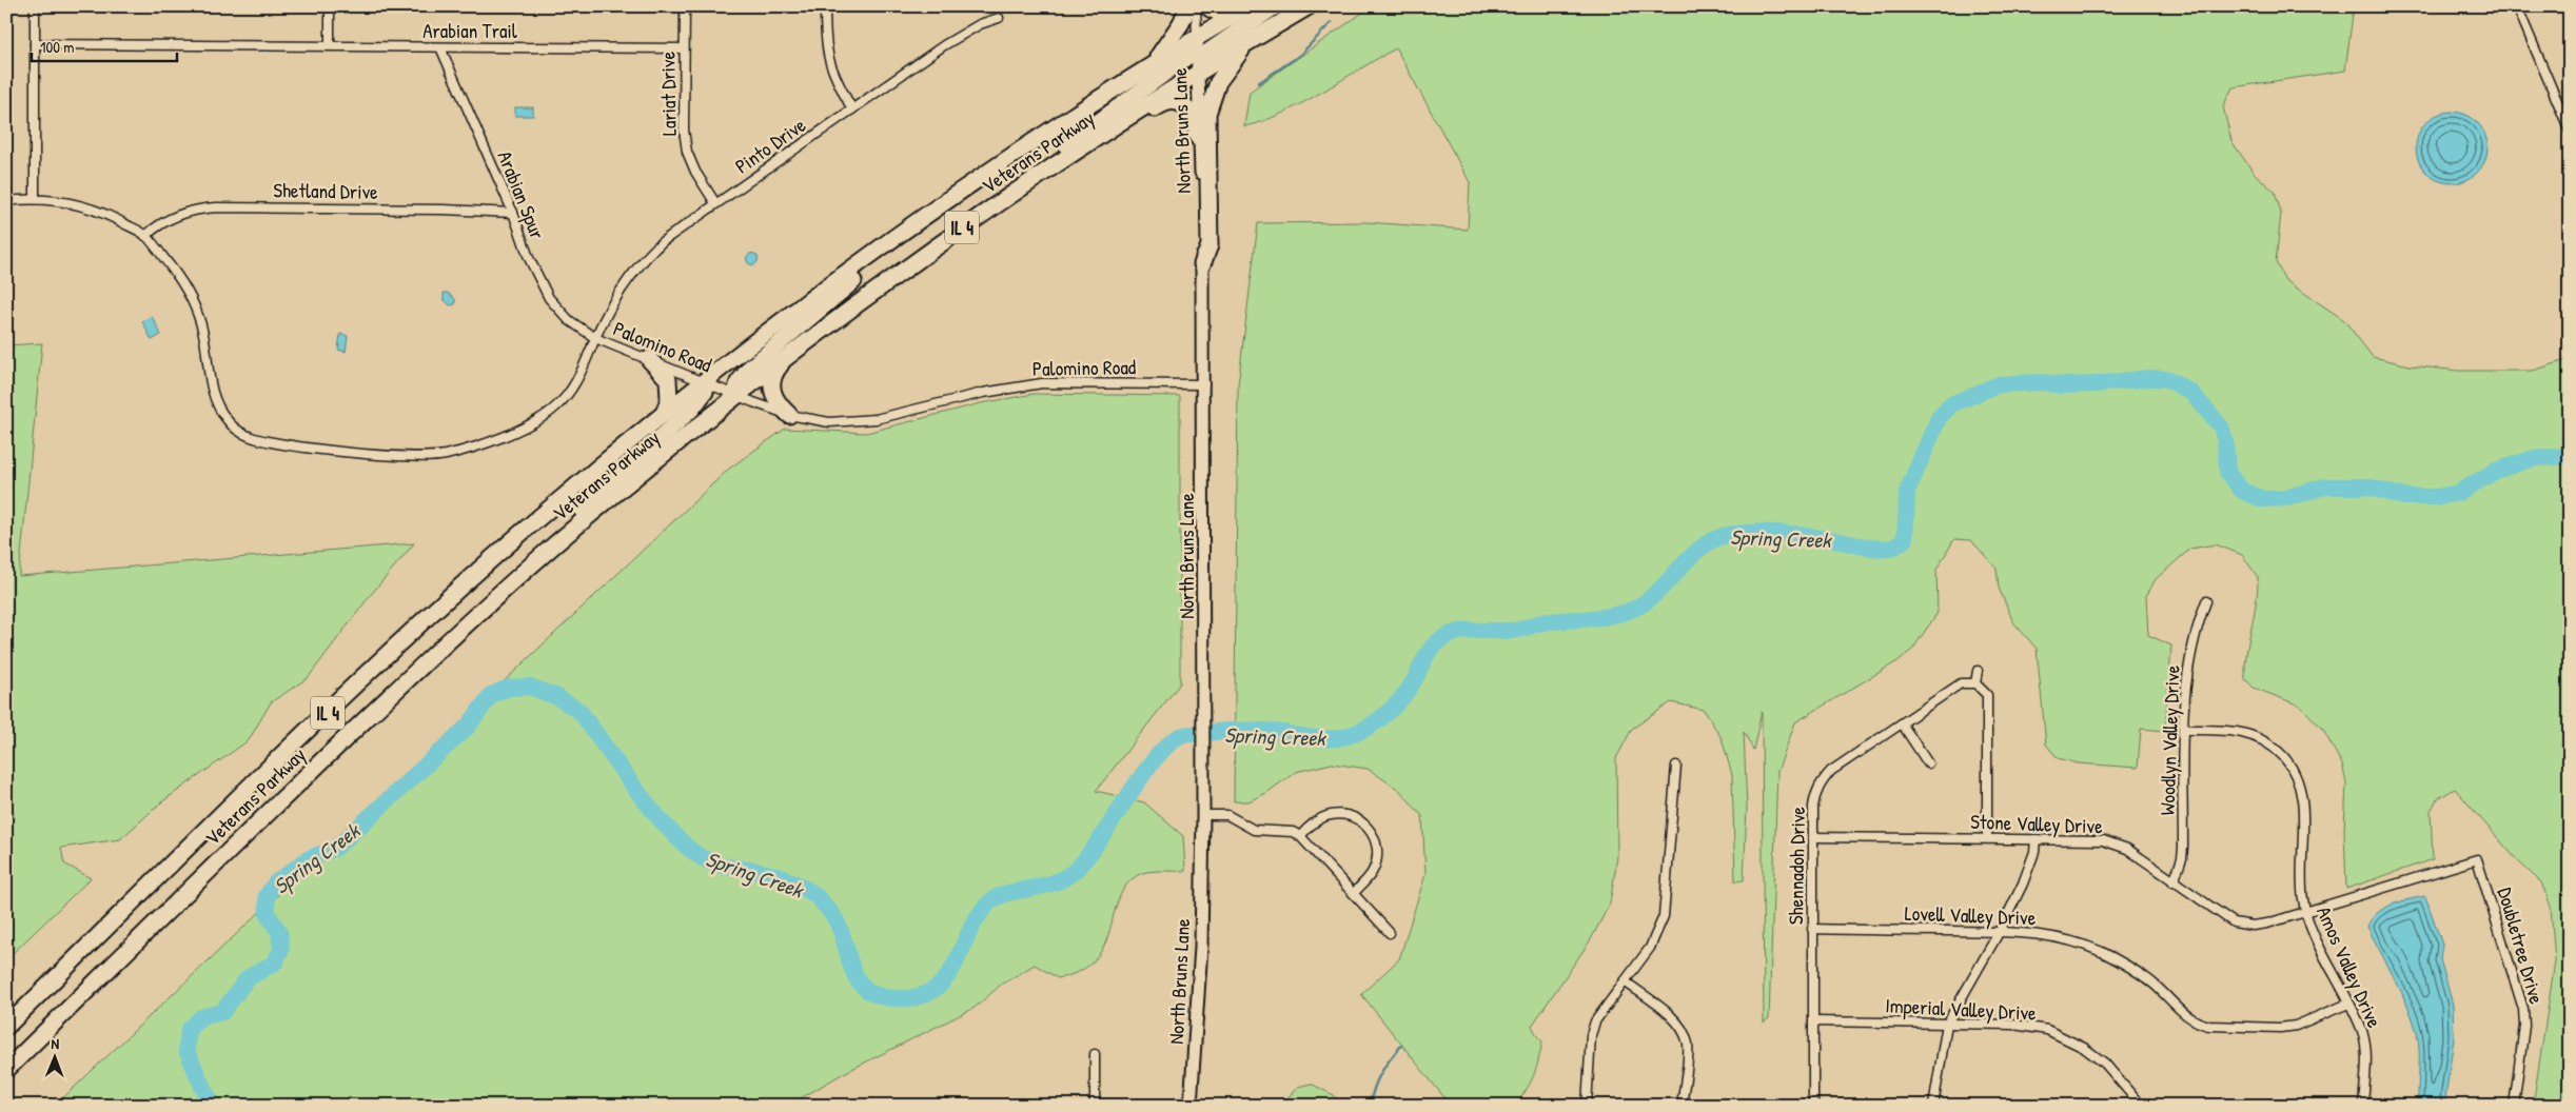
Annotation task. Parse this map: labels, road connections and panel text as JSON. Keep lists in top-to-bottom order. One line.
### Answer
{"streets":{"highway":["Veterans Parkway","IL 4"],"main road":["North Bruns Lane"],"street":["Arabian Trail","Lariat Drive","Pinto Drive","Shetland Drive","Arabian Spur","Palomino Road","Woodlyn Valley Drive","Stone Valley Drive","Shennadoh Drive","Lovell Valley Drive","Doubletree Drive","Amos Valley Drive","Imperial Valley Drive"]},"crossings":[["Arabian Trail","Lariat Drive"],["Arabian Trail","Arabian Spur"],["Lariat Drive","Pinto Drive"],["North Bruns Lane","Veterans Parkway"],["North Bruns Lane","Palomino Road"],["Pinto Drive","Arabian Spur"],["Pinto Drive","Palomino Road"],["Veterans Parkway","Palomino Road"],["Shetland Drive","Arabian Spur"],["Shetland Drive","Palomino Road"],["Arabian Spur","Palomino Road"],["Woodlyn Valley Drive","Stone Valley Drive"],["Woodlyn Valley Drive","Amos Valley Drive"],["Stone Valley Drive","Shennadoh Drive"],["Stone Valley Drive","Doubletree Drive"],["Stone Valley Drive","Amos Valley Drive"],["Shennadoh Drive","Lovell Valley Drive"],["Shennadoh Drive","Imperial Valley Drive"],["Lovell Valley Drive","Amos Valley Drive"]],"water":["Spring Creek"],"scale_bar":"100 m","north":"top"}
